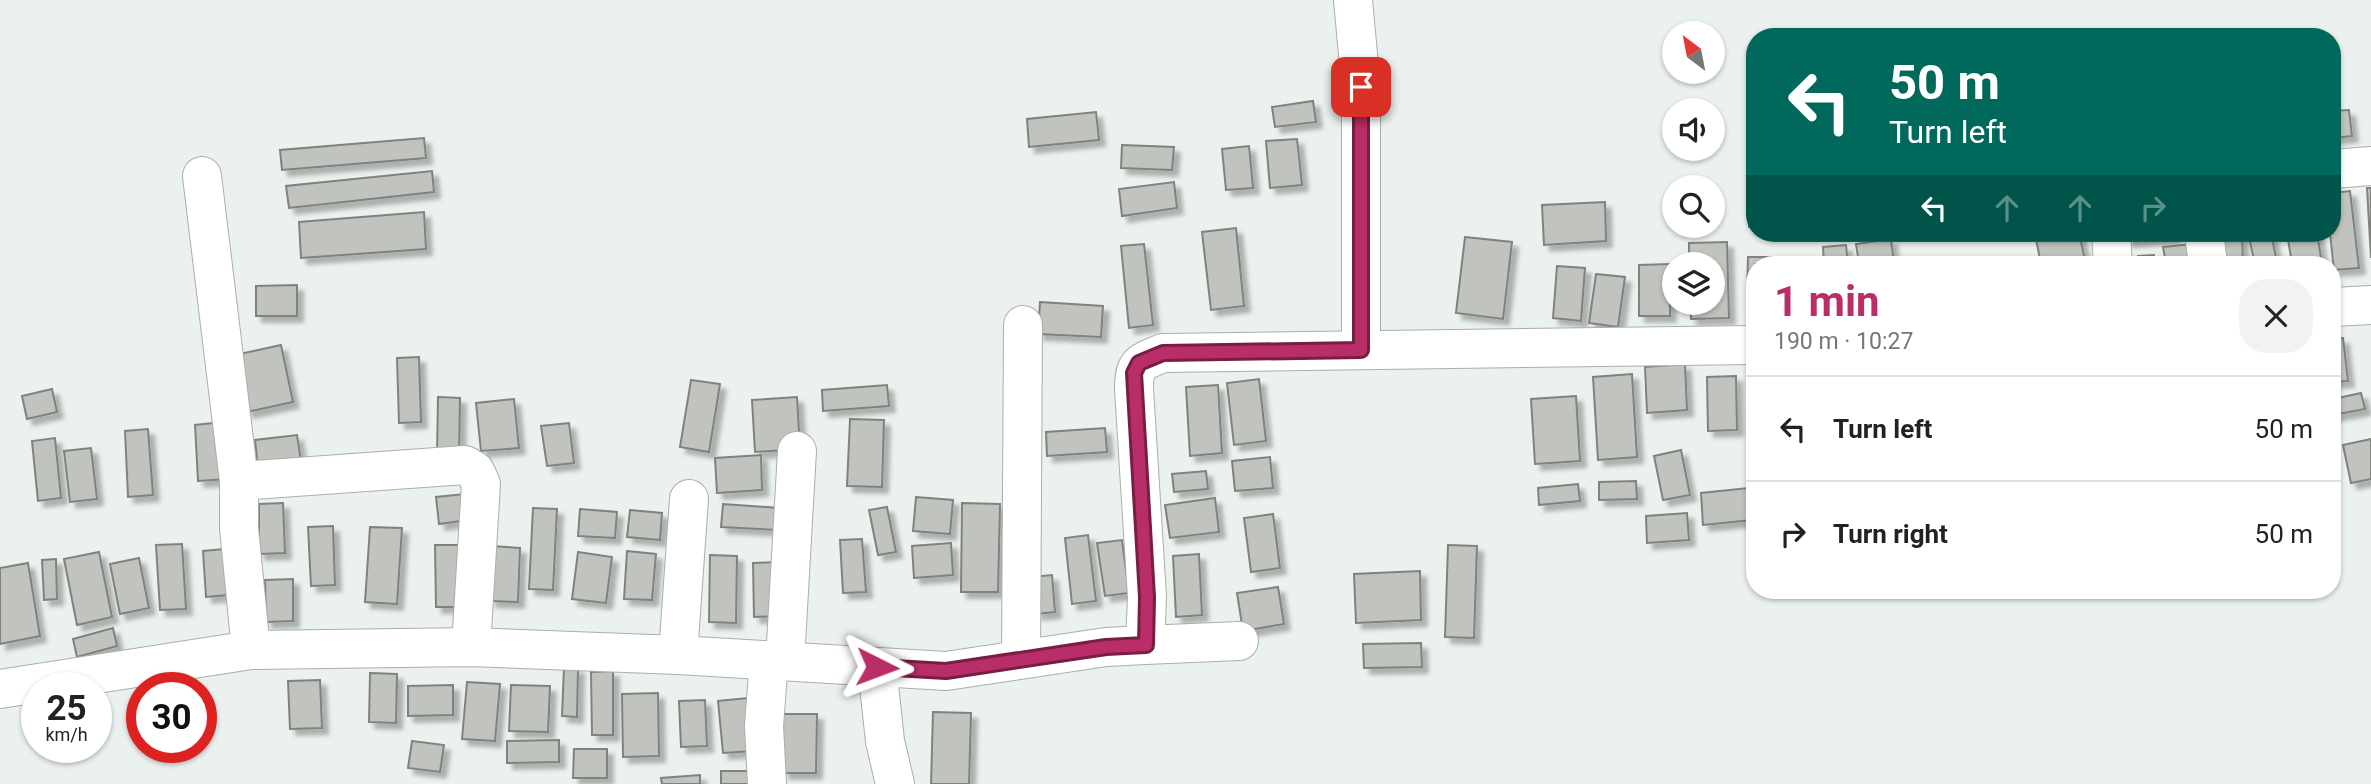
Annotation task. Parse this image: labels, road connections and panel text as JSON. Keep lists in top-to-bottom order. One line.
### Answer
{"north":"top left","page":{"turn":["50 m","Turn left"],"heading":["1 min","190 m · 10:27"],"list":[{"name":"Turn left","value":"50 m"},{"name":"Turn right","value":"50 m"}],"speed":"25 km/h","limit":"30"}}
